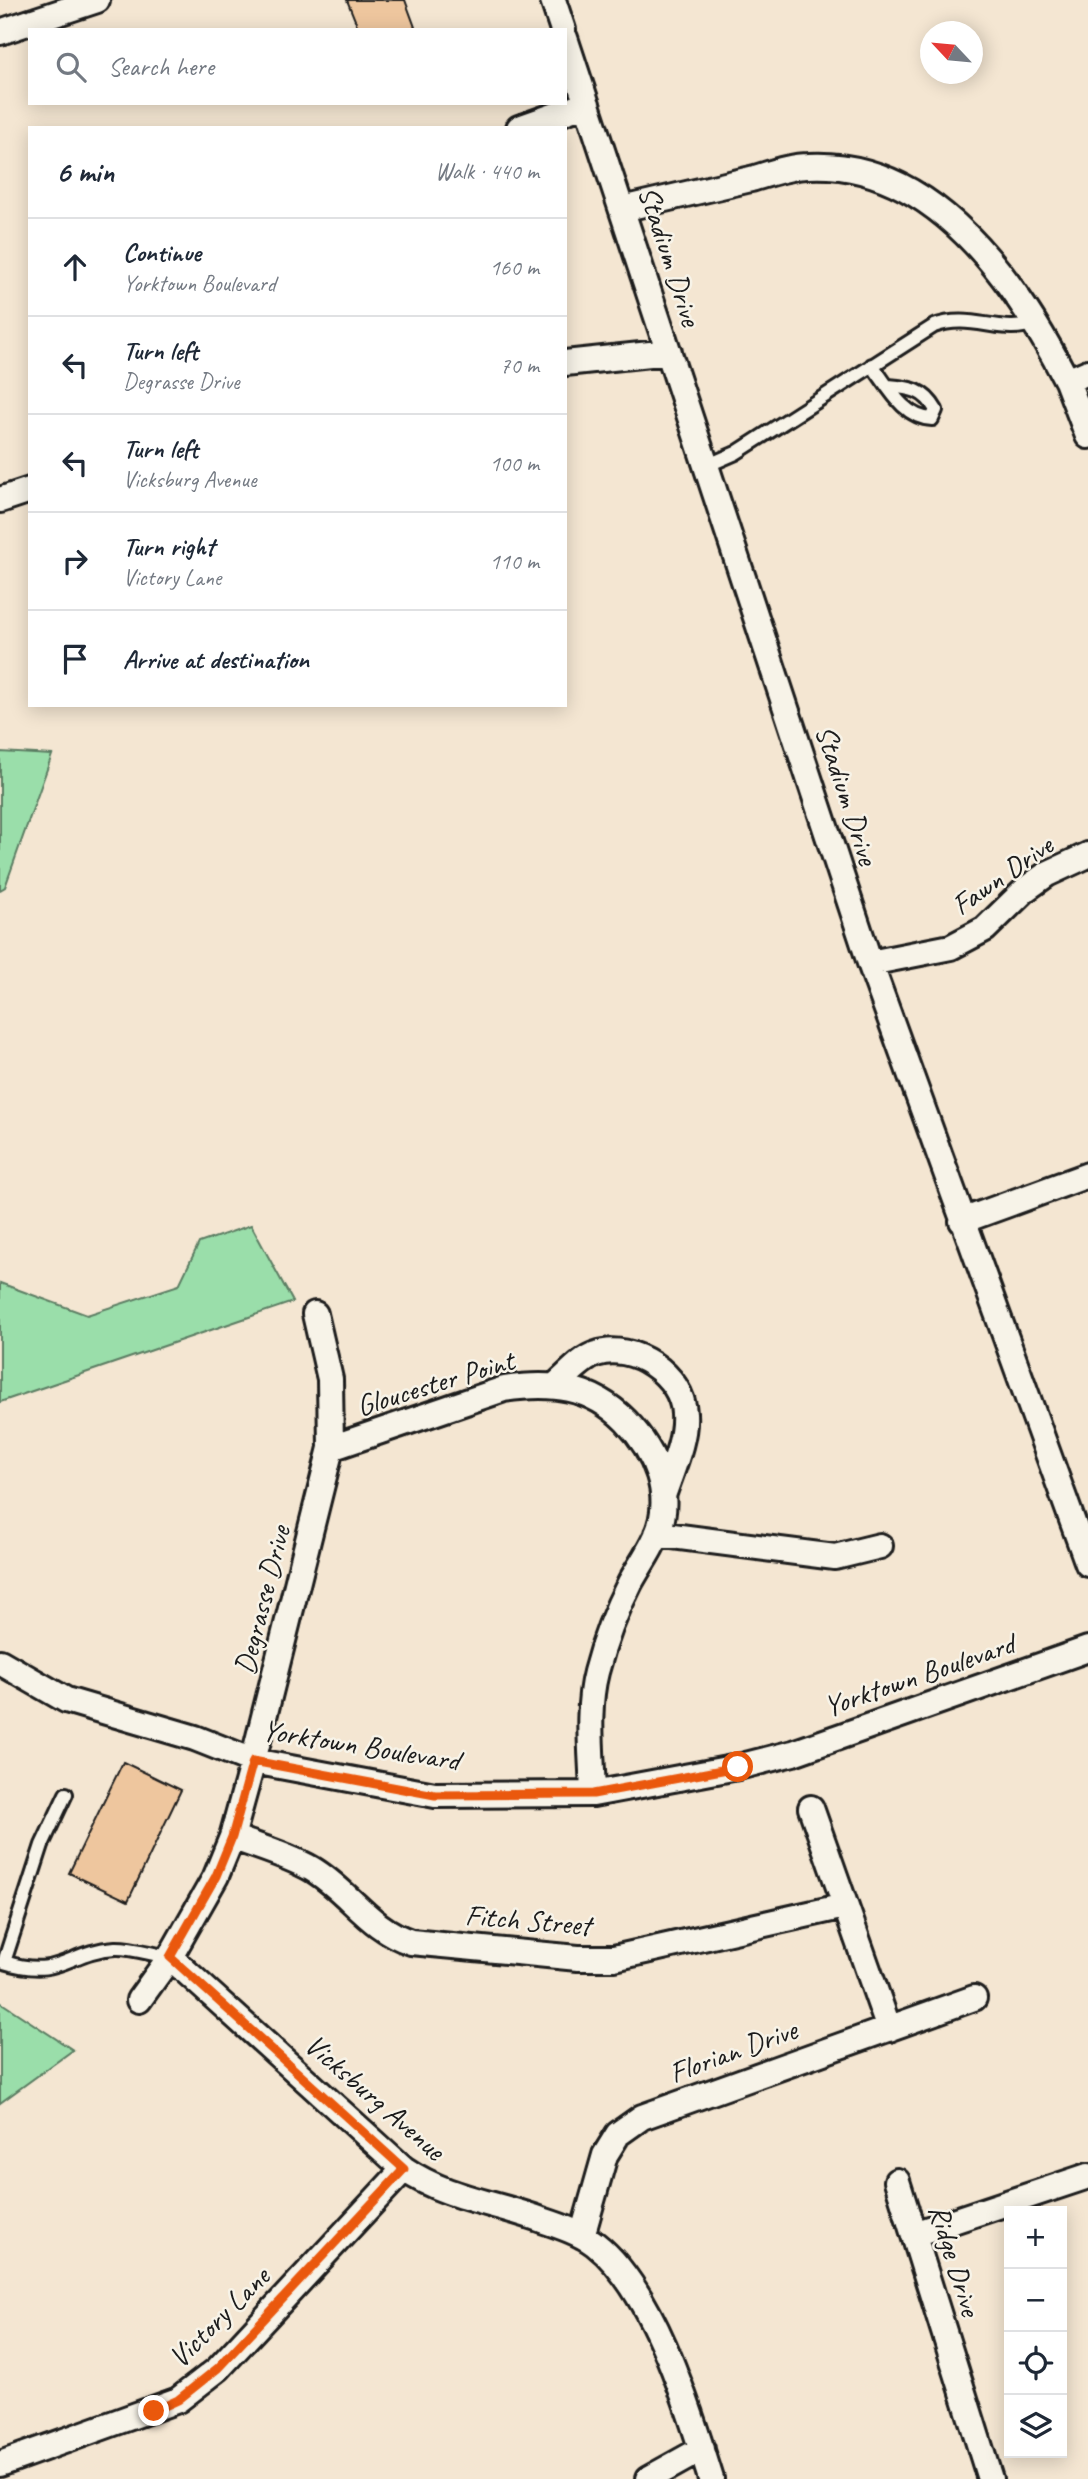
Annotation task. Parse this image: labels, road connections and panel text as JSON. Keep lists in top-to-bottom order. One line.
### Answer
{"streets":{"street":["Stadium Drive","Fawn Drive","Gloucester Point","Degrasse Drive","Yorktown Boulevard","Fitch Street","Florian Drive","Vicksburg Avenue","Ridge Drive","Victory Lane"]},"crossings":[["Stadium Drive","Fawn Drive"],["Gloucester Point","Degrasse Drive"],["Gloucester Point","Yorktown Boulevard"],["Degrasse Drive","Yorktown Boulevard"],["Degrasse Drive","Fitch Street"],["Degrasse Drive","Vicksburg Avenue"],["Florian Drive","Vicksburg Avenue"],["Vicksburg Avenue","Victory Lane"]],"north":"top left","page":{"search":"Search here","heading":["6 min","Walk · 440 m"],"list":[["Continue","Yorktown Boulevard","160 m"],["Turn left","Degrasse Drive","70 m"],["Turn left","Vicksburg Avenue","100 m"],["Turn right","Victory Lane","110 m"],"Arrive at destination"],"map_buttons":["+","−"]}}
